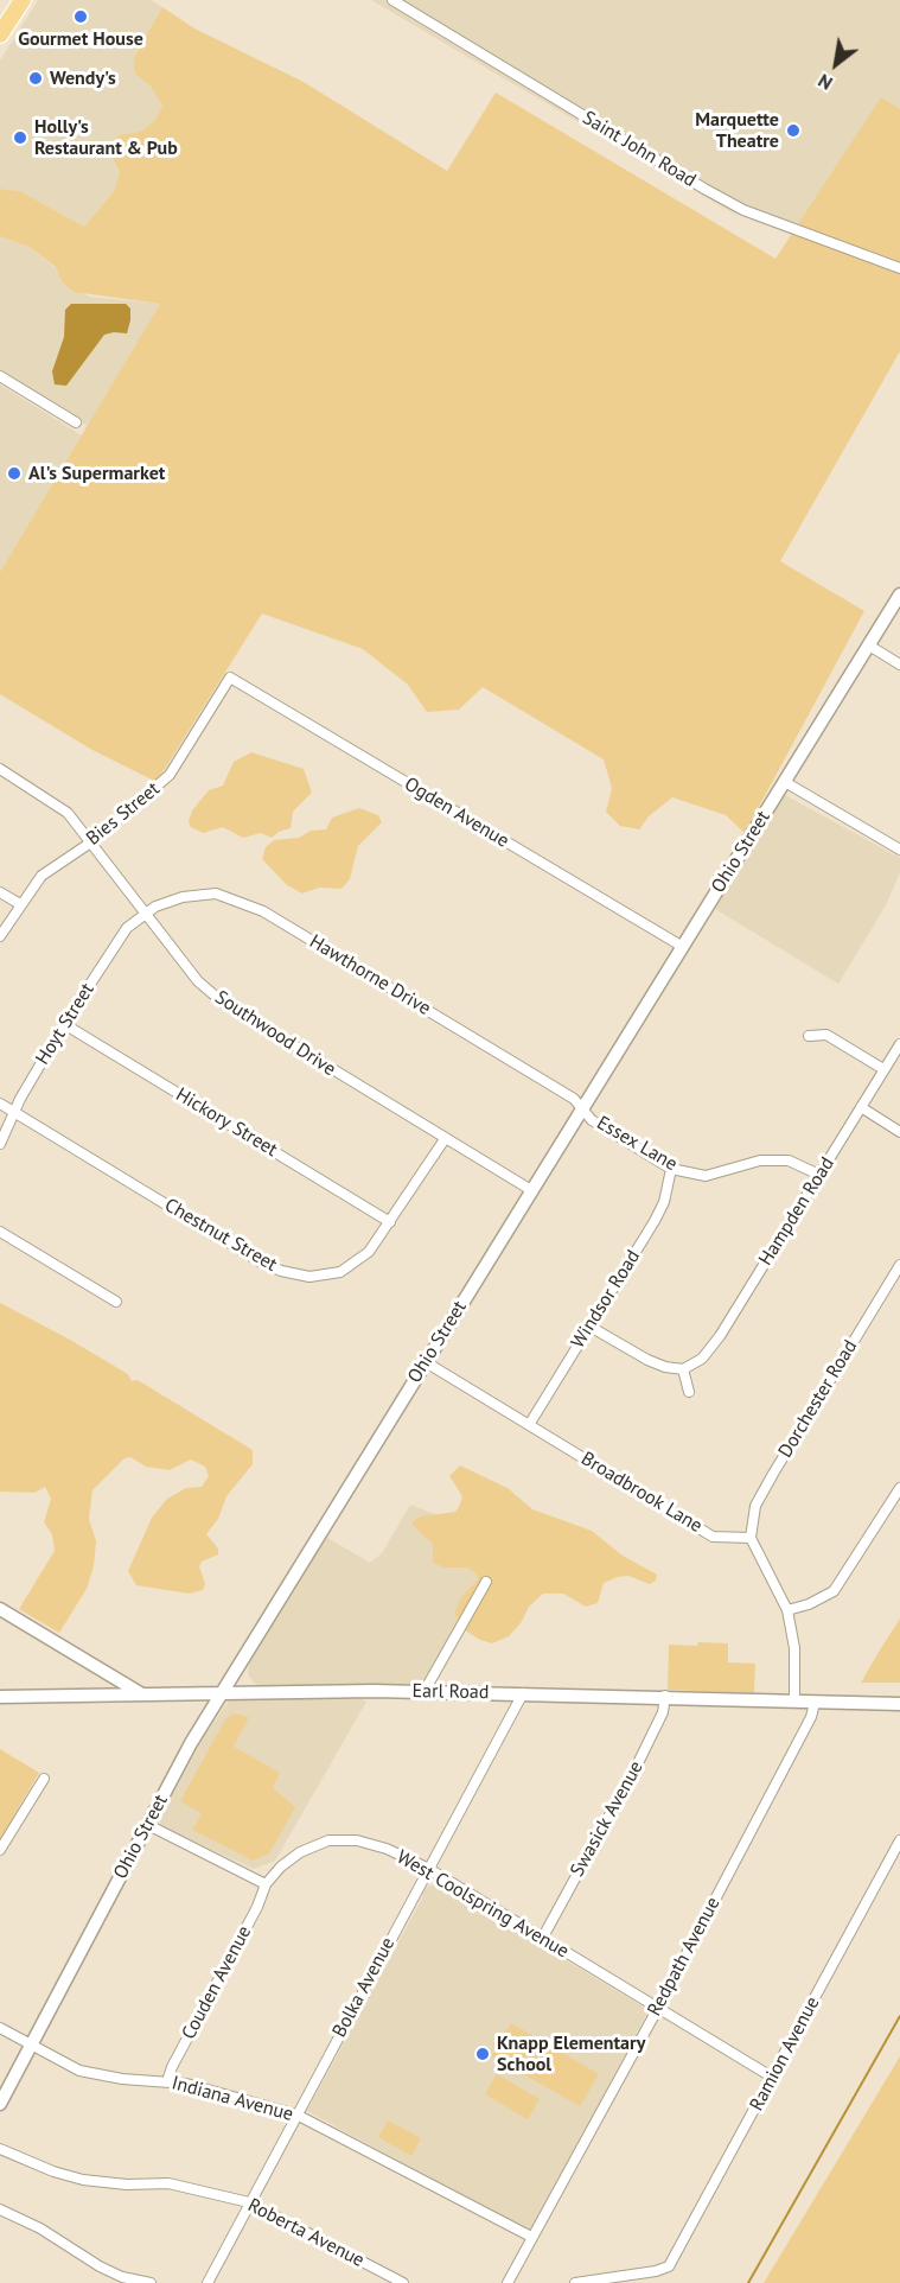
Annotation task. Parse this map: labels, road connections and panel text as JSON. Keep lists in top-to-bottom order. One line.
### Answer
{"streets":{"street":["Saint John Road","Ogden Avenue","Bies Street","Ohio Street","Hawthorne Drive","Hoyt Street","Southwood Drive","Hickory Street","Essex Lane","Hampden Road","Chestnut Street","Windsor Road","Dorchester Road","Broadbrook Lane","Earl Road","Swasick Avenue","West Coolspring Avenue","Redpath Avenue","Couden Avenue","Bolka Avenue","Ramion Avenue","Indiana Avenue","Roberta Avenue"]},"crossings":[["Ogden Avenue","Bies Street"],["Ogden Avenue","Ohio Street"],["Bies Street","Southwood Drive"],["Ohio Street","Hawthorne Drive"],["Ohio Street","Southwood Drive"],["Ohio Street","Essex Lane"],["Ohio Street","Broadbrook Lane"],["Ohio Street","Earl Road"],["Ohio Street","Indiana Avenue"],["Hawthorne Drive","Hoyt Street"],["Hawthorne Drive","Southwood Drive"],["Hawthorne Drive","Essex Lane"],["Hoyt Street","Southwood Drive"],["Hoyt Street","Hickory Street"],["Hoyt Street","Chestnut Street"],["Southwood Drive","Chestnut Street"],["Hickory Street","Chestnut Street"],["Essex Lane","Hampden Road"],["Essex Lane","Windsor Road"],["Windsor Road","Broadbrook Lane"],["Dorchester Road","Broadbrook Lane"],["Earl Road","Swasick Avenue"],["Earl Road","Redpath Avenue"],["Earl Road","Bolka Avenue"],["Swasick Avenue","West Coolspring Avenue"],["West Coolspring Avenue","Redpath Avenue"],["West Coolspring Avenue","Couden Avenue"],["West Coolspring Avenue","Bolka Avenue"],["West Coolspring Avenue","Ramion Avenue"],["Redpath Avenue","Indiana Avenue"],["Couden Avenue","Indiana Avenue"],["Bolka Avenue","Indiana Avenue"],["Bolka Avenue","Roberta Avenue"]],"places":["Gourmet House","Wendy's","Marquette Theatre","Holly's Restaurant & Pub","Al's Supermarket","Knapp Elementary School"],"north":"bottom left"}
